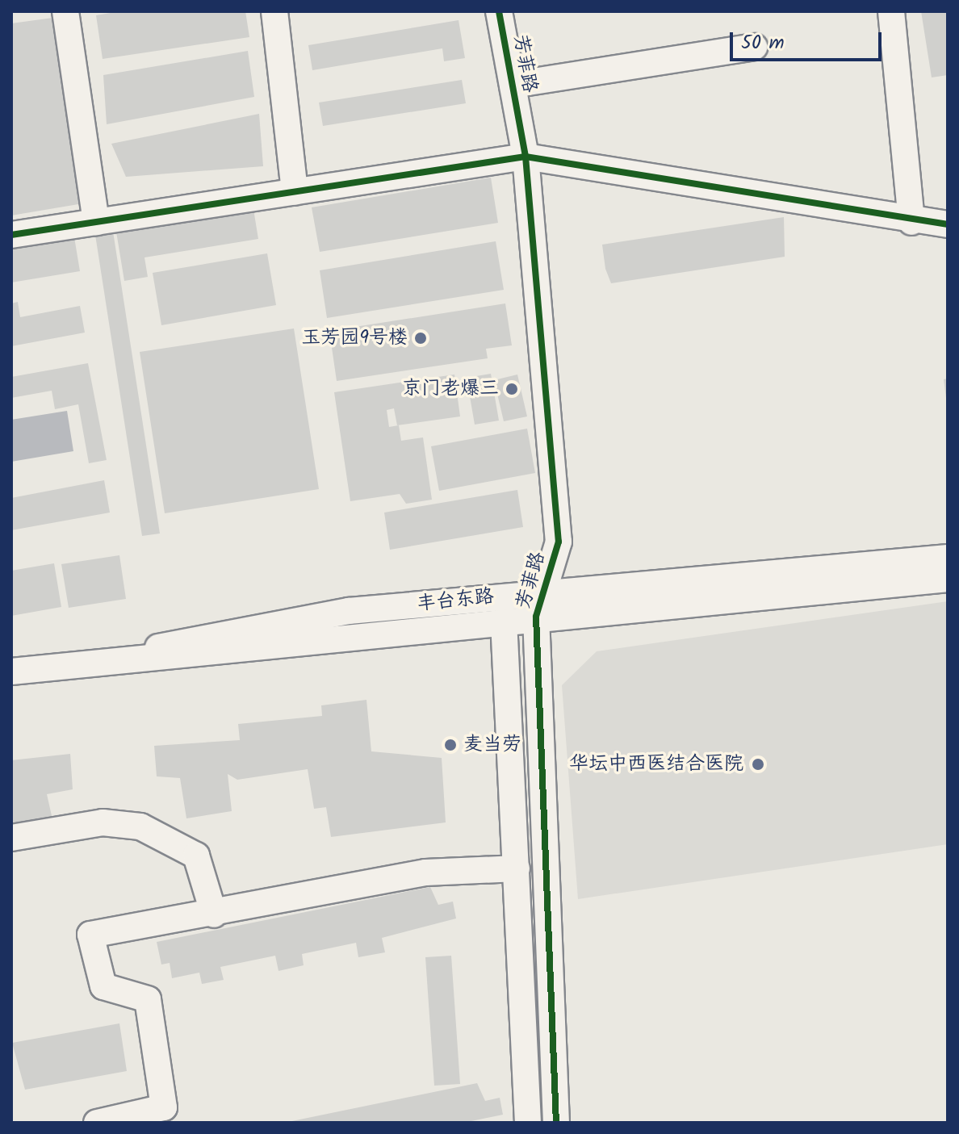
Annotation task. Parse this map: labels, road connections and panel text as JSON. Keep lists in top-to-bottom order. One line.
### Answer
{"streets":{"street":["芳菲路","丰台东路"]},"crossings":[["芳菲路","丰台东路"]],"places":["玉芳园9号楼","京门老爆三","麦当劳","华坛中西医结合医院"],"scale_bar":"50 m"}
